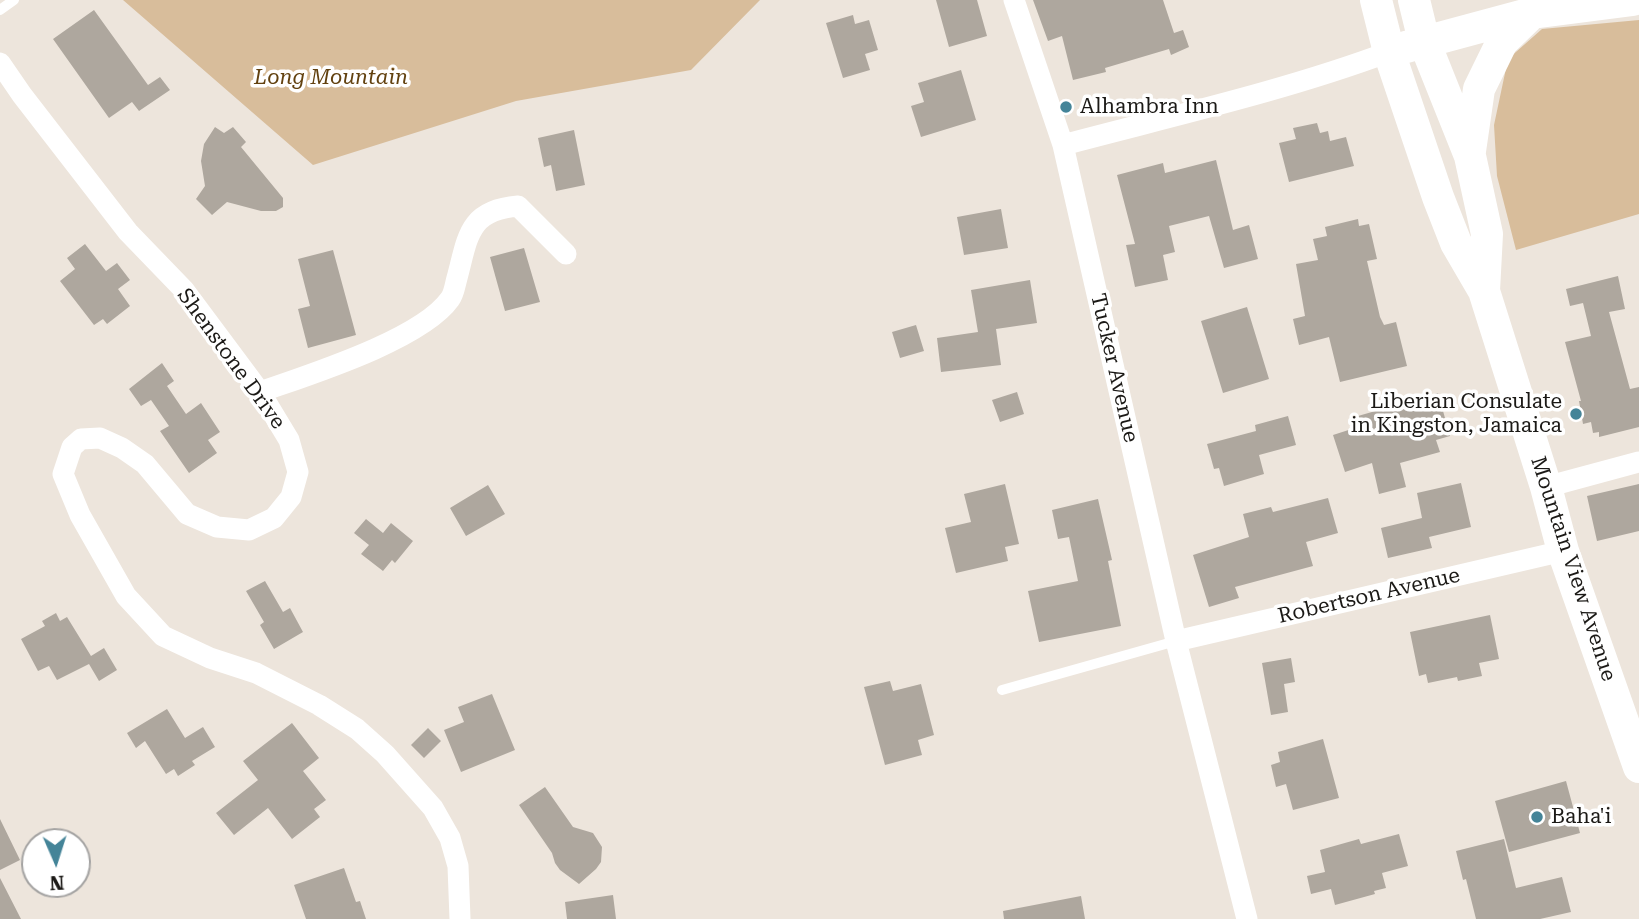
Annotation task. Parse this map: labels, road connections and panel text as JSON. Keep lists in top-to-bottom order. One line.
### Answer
{"streets":{"main road":["Mountain View Avenue"],"street":["Shenstone Drive","Tucker Avenue","Robertson Avenue"]},"crossings":[["Tucker Avenue","Robertson Avenue"],["Mountain View Avenue","Robertson Avenue"]],"parks":["Long Mountain"],"places":["Alhambra Inn","Liberian Consulate in Kingston, Jamaica","Baha'i"],"north":"bottom"}
